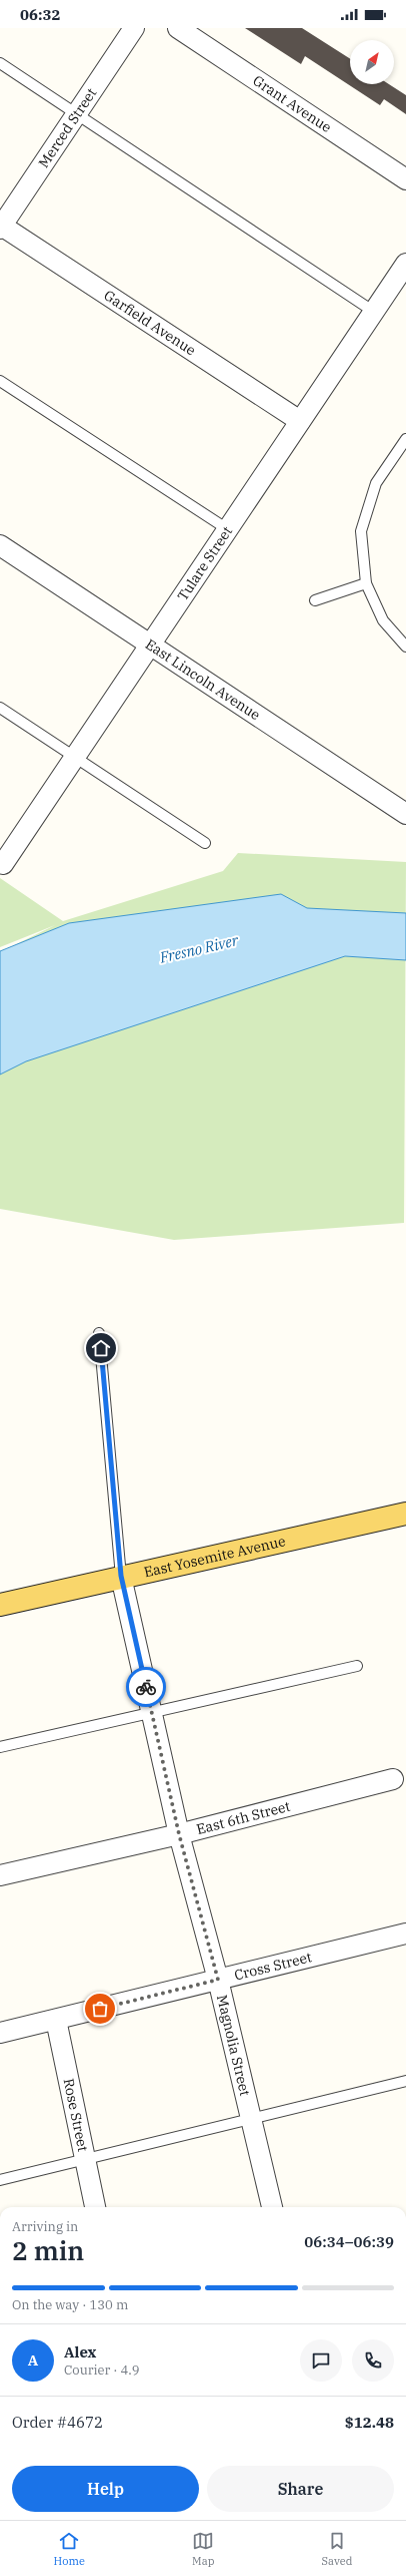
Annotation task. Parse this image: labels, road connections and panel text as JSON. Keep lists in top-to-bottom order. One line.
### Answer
{"streets":{"main road":["East Yosemite Avenue"],"street":["Grant Avenue","Merced Street","Garfield Avenue","Tulare Street","East Lincoln Avenue","East 6th Street","Cross Street","Magnolia Street","Rose Street"]},"crossings":[["Merced Street","Garfield Avenue"],["Garfield Avenue","Tulare Street"],["Tulare Street","East Lincoln Avenue"],["East Yosemite Avenue","Magnolia Street"],["East 6th Street","Magnolia Street"],["Cross Street","Magnolia Street"],["Cross Street","Rose Street"]],"water":["Fresno River"],"north":"top right","page":{"status":"06:32","heading":["2 min","Arriving in","06:34–06:39"],"panel":["Alex","Courier · 4.9","Order #4672","$12.48"],"bar":"On the way · 130 m","round":"A","buttons":["Help","Share"],"tabs":["Home","Map","Saved"]}}
